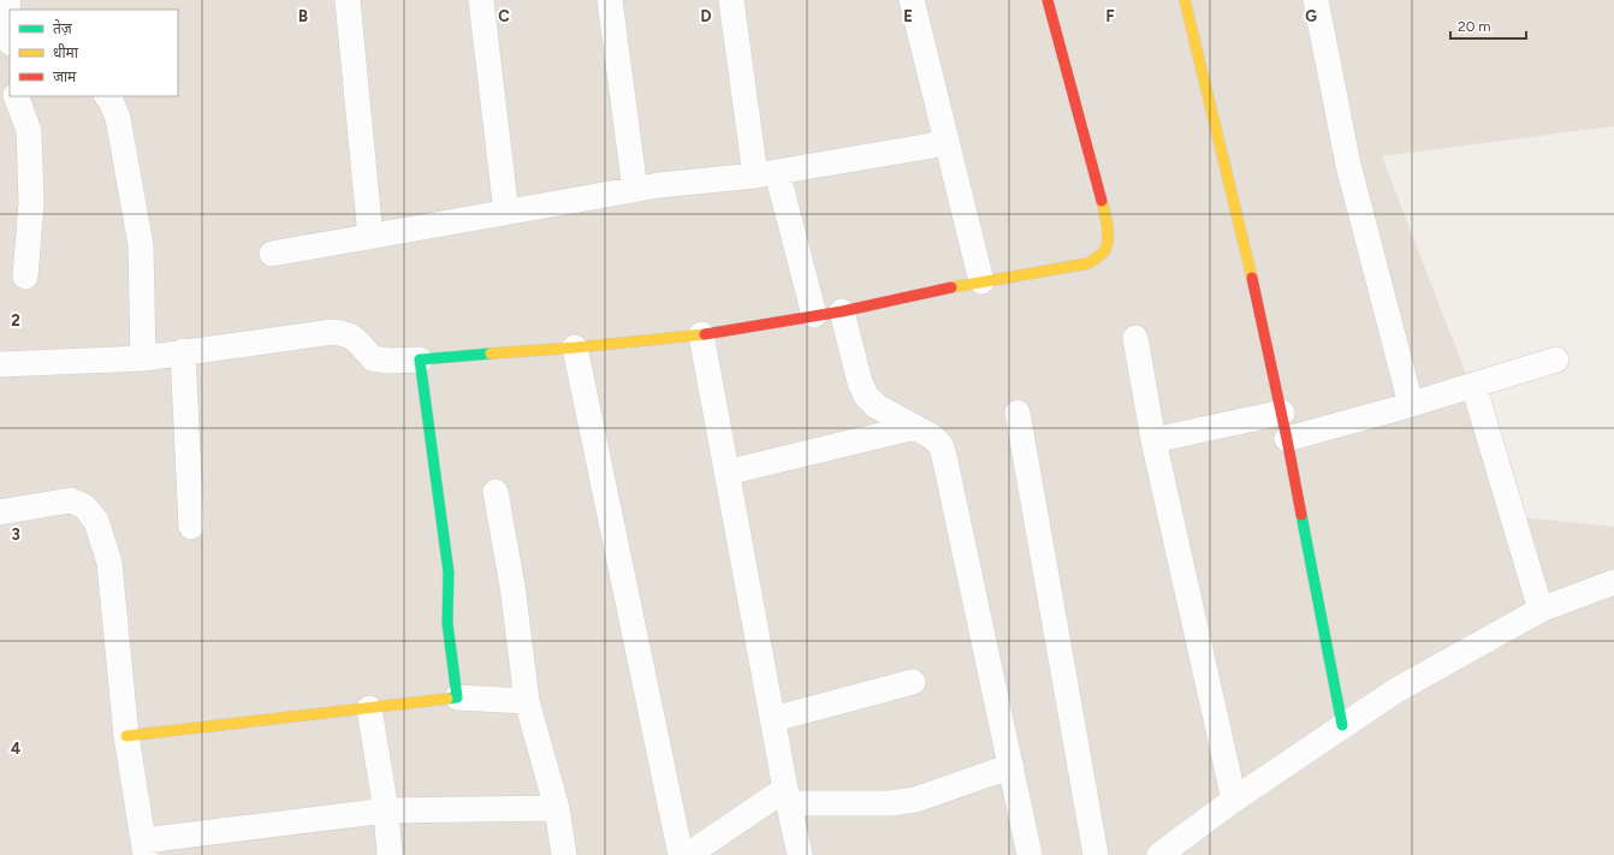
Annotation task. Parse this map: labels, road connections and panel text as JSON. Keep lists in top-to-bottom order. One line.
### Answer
{"legend":["तेज़","धीमा","जाम"],"scale_bar":"20 m","grid":{"columns":["B","C","D","E","F","G"],"rows":["2","3","4"]}}
